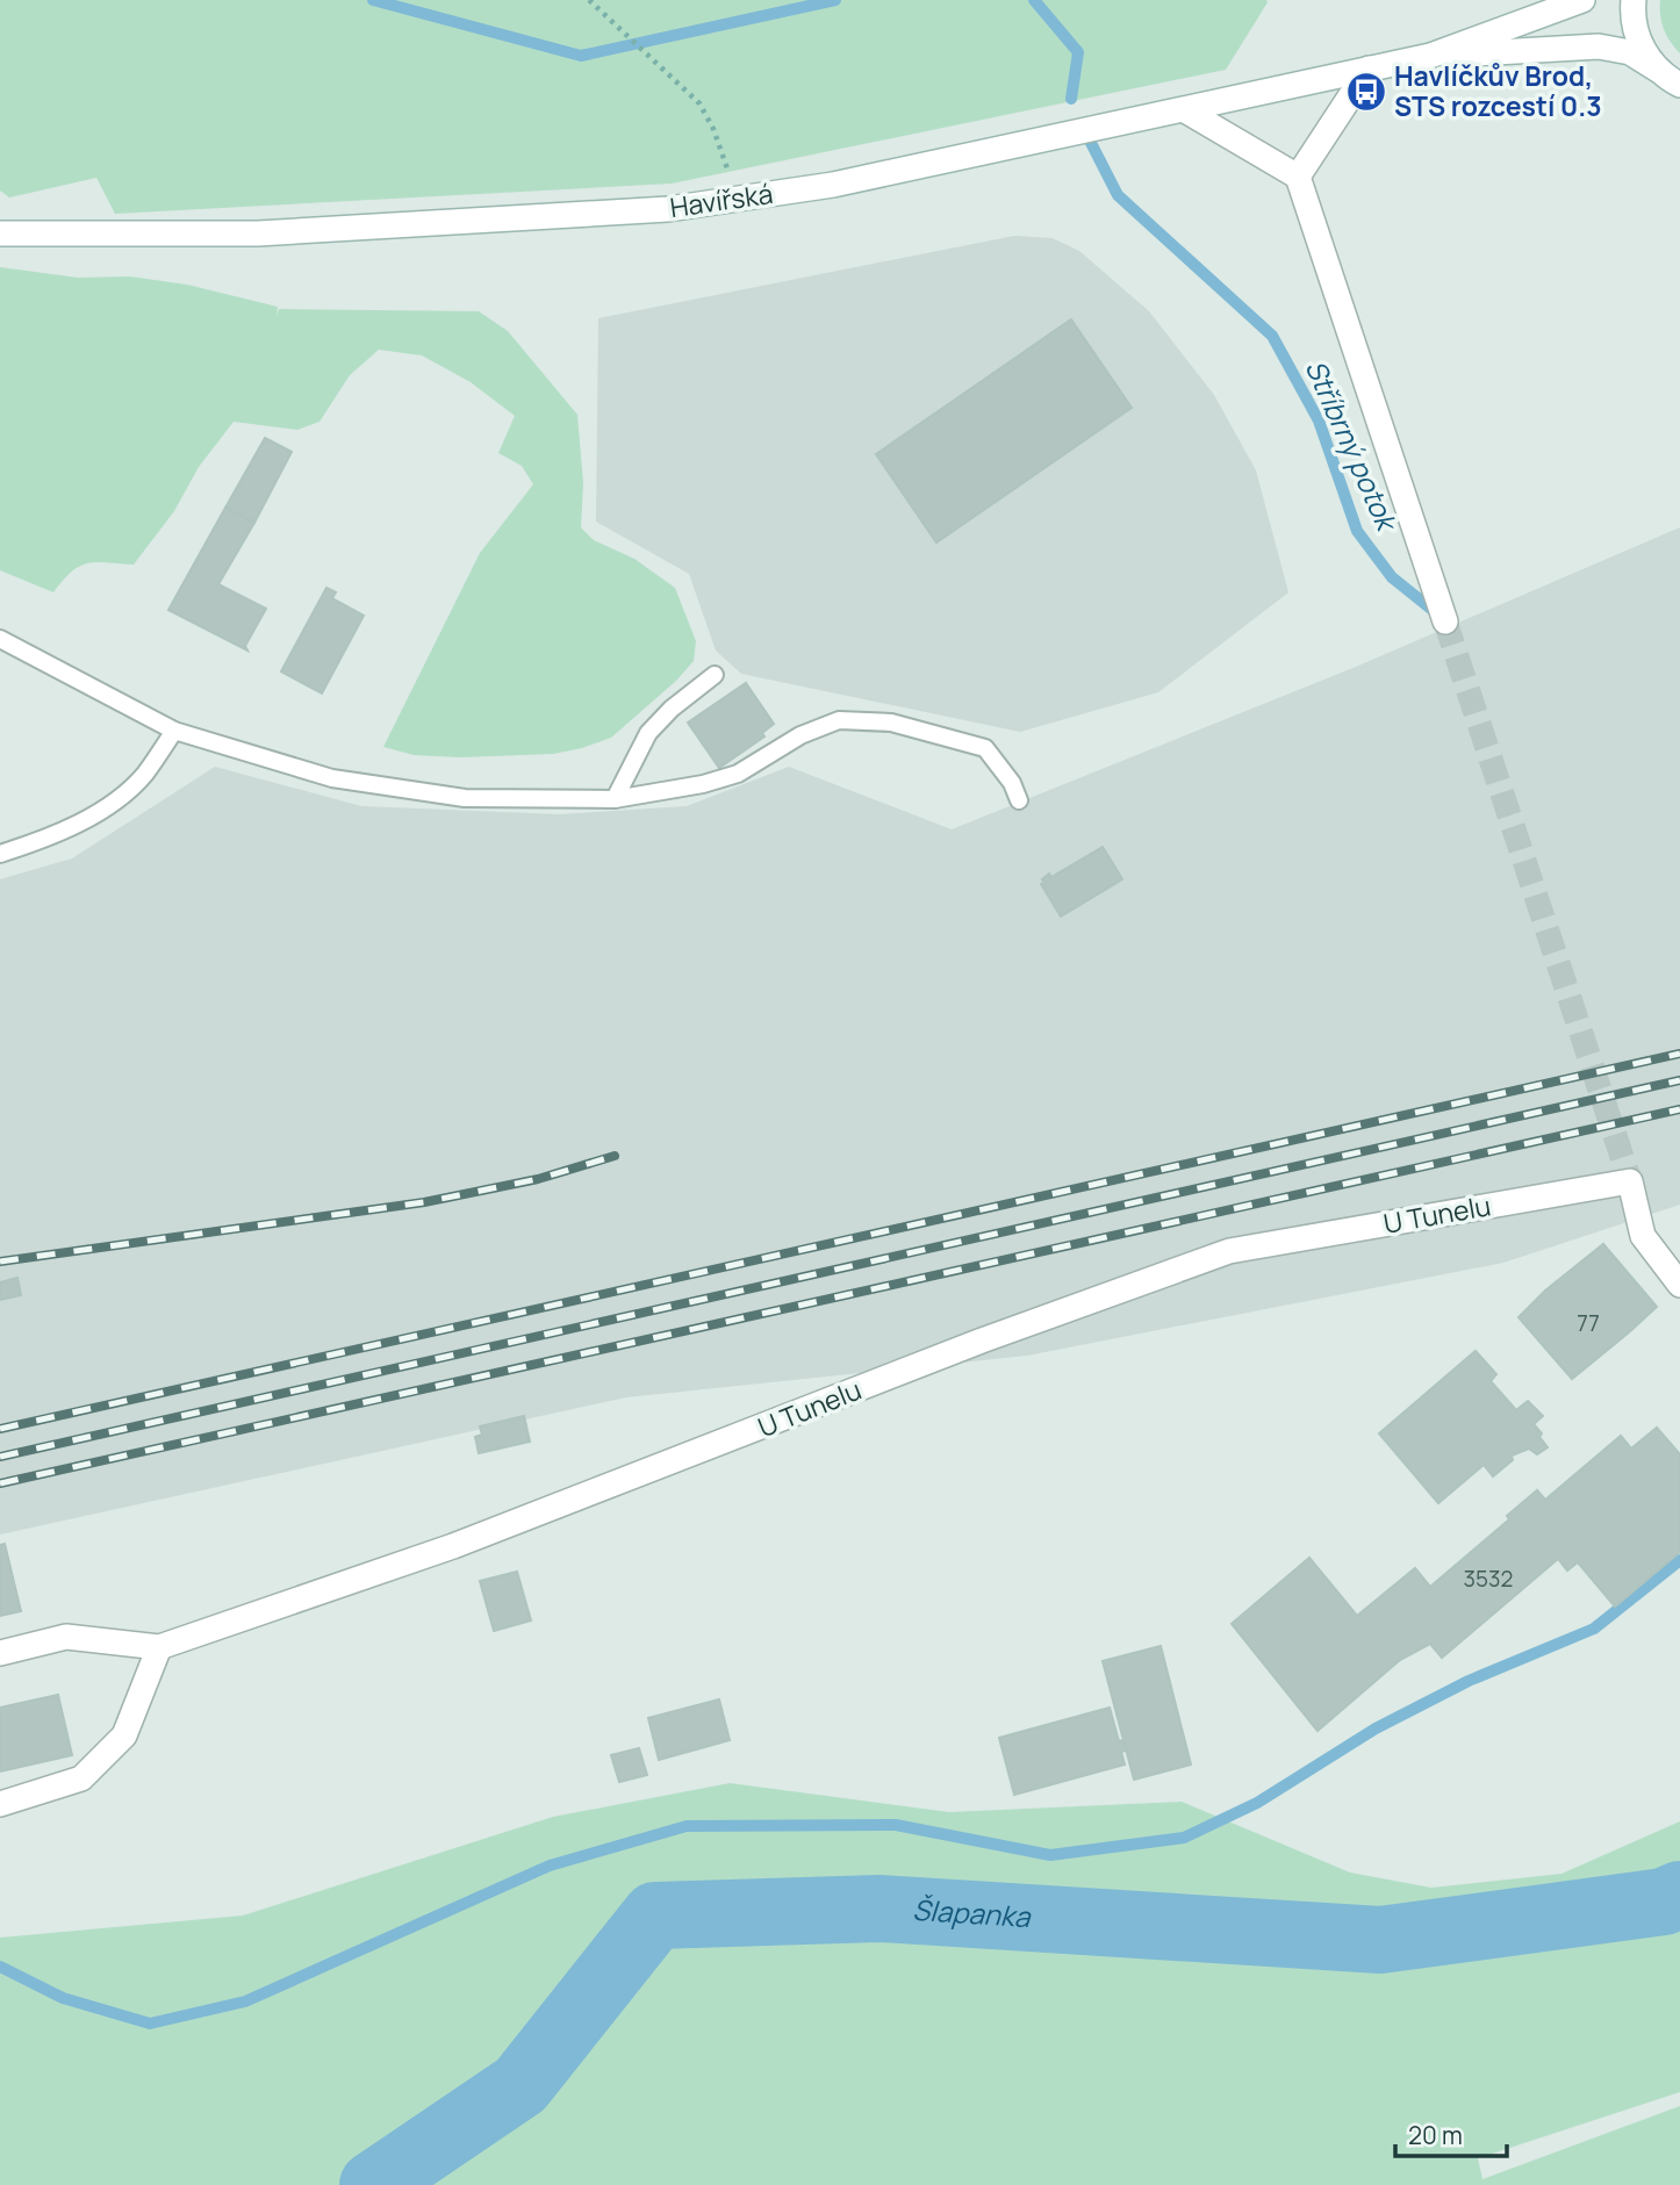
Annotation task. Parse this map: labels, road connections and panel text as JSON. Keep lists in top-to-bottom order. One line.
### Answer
{"streets":{"street":["Havířská","U Tunelu"]},"water":["Stříbrný potok","Šlapanka"],"places":{"bus stop":["Havlíčkův Brod, STS rozcestí 0.3"]},"house_numbers":["77","3532"],"scale_bar":"20 m"}
